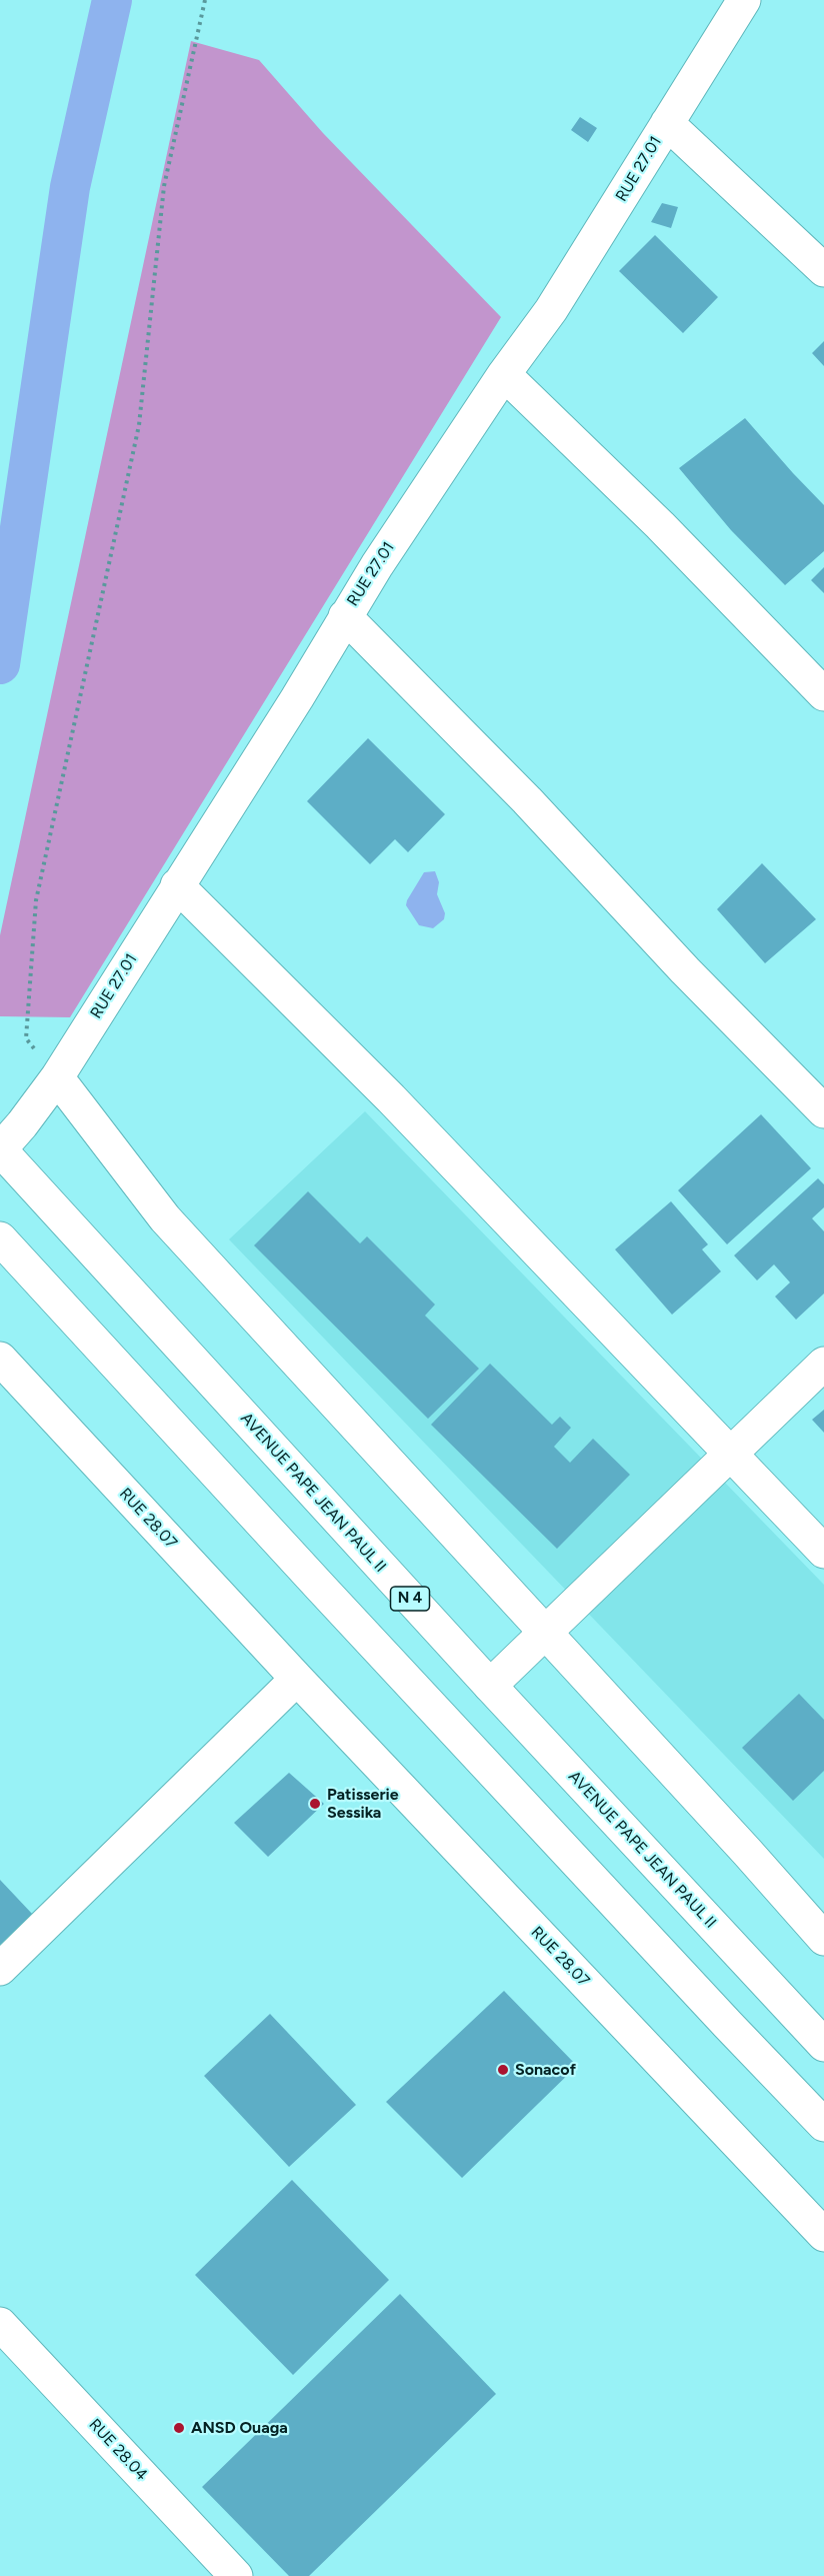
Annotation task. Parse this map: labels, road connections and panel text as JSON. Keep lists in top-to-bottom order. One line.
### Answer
{"streets":{"main road":["RUE 27.01","AVENUE PAPE JEAN PAUL II","RUE 28.07","N 4","RUE 28.04"]},"crossings":[["RUE 27.01","AVENUE PAPE JEAN PAUL II"]],"places":["Patisserie Sessika","Sonacof","ANSD Ouaga"]}
